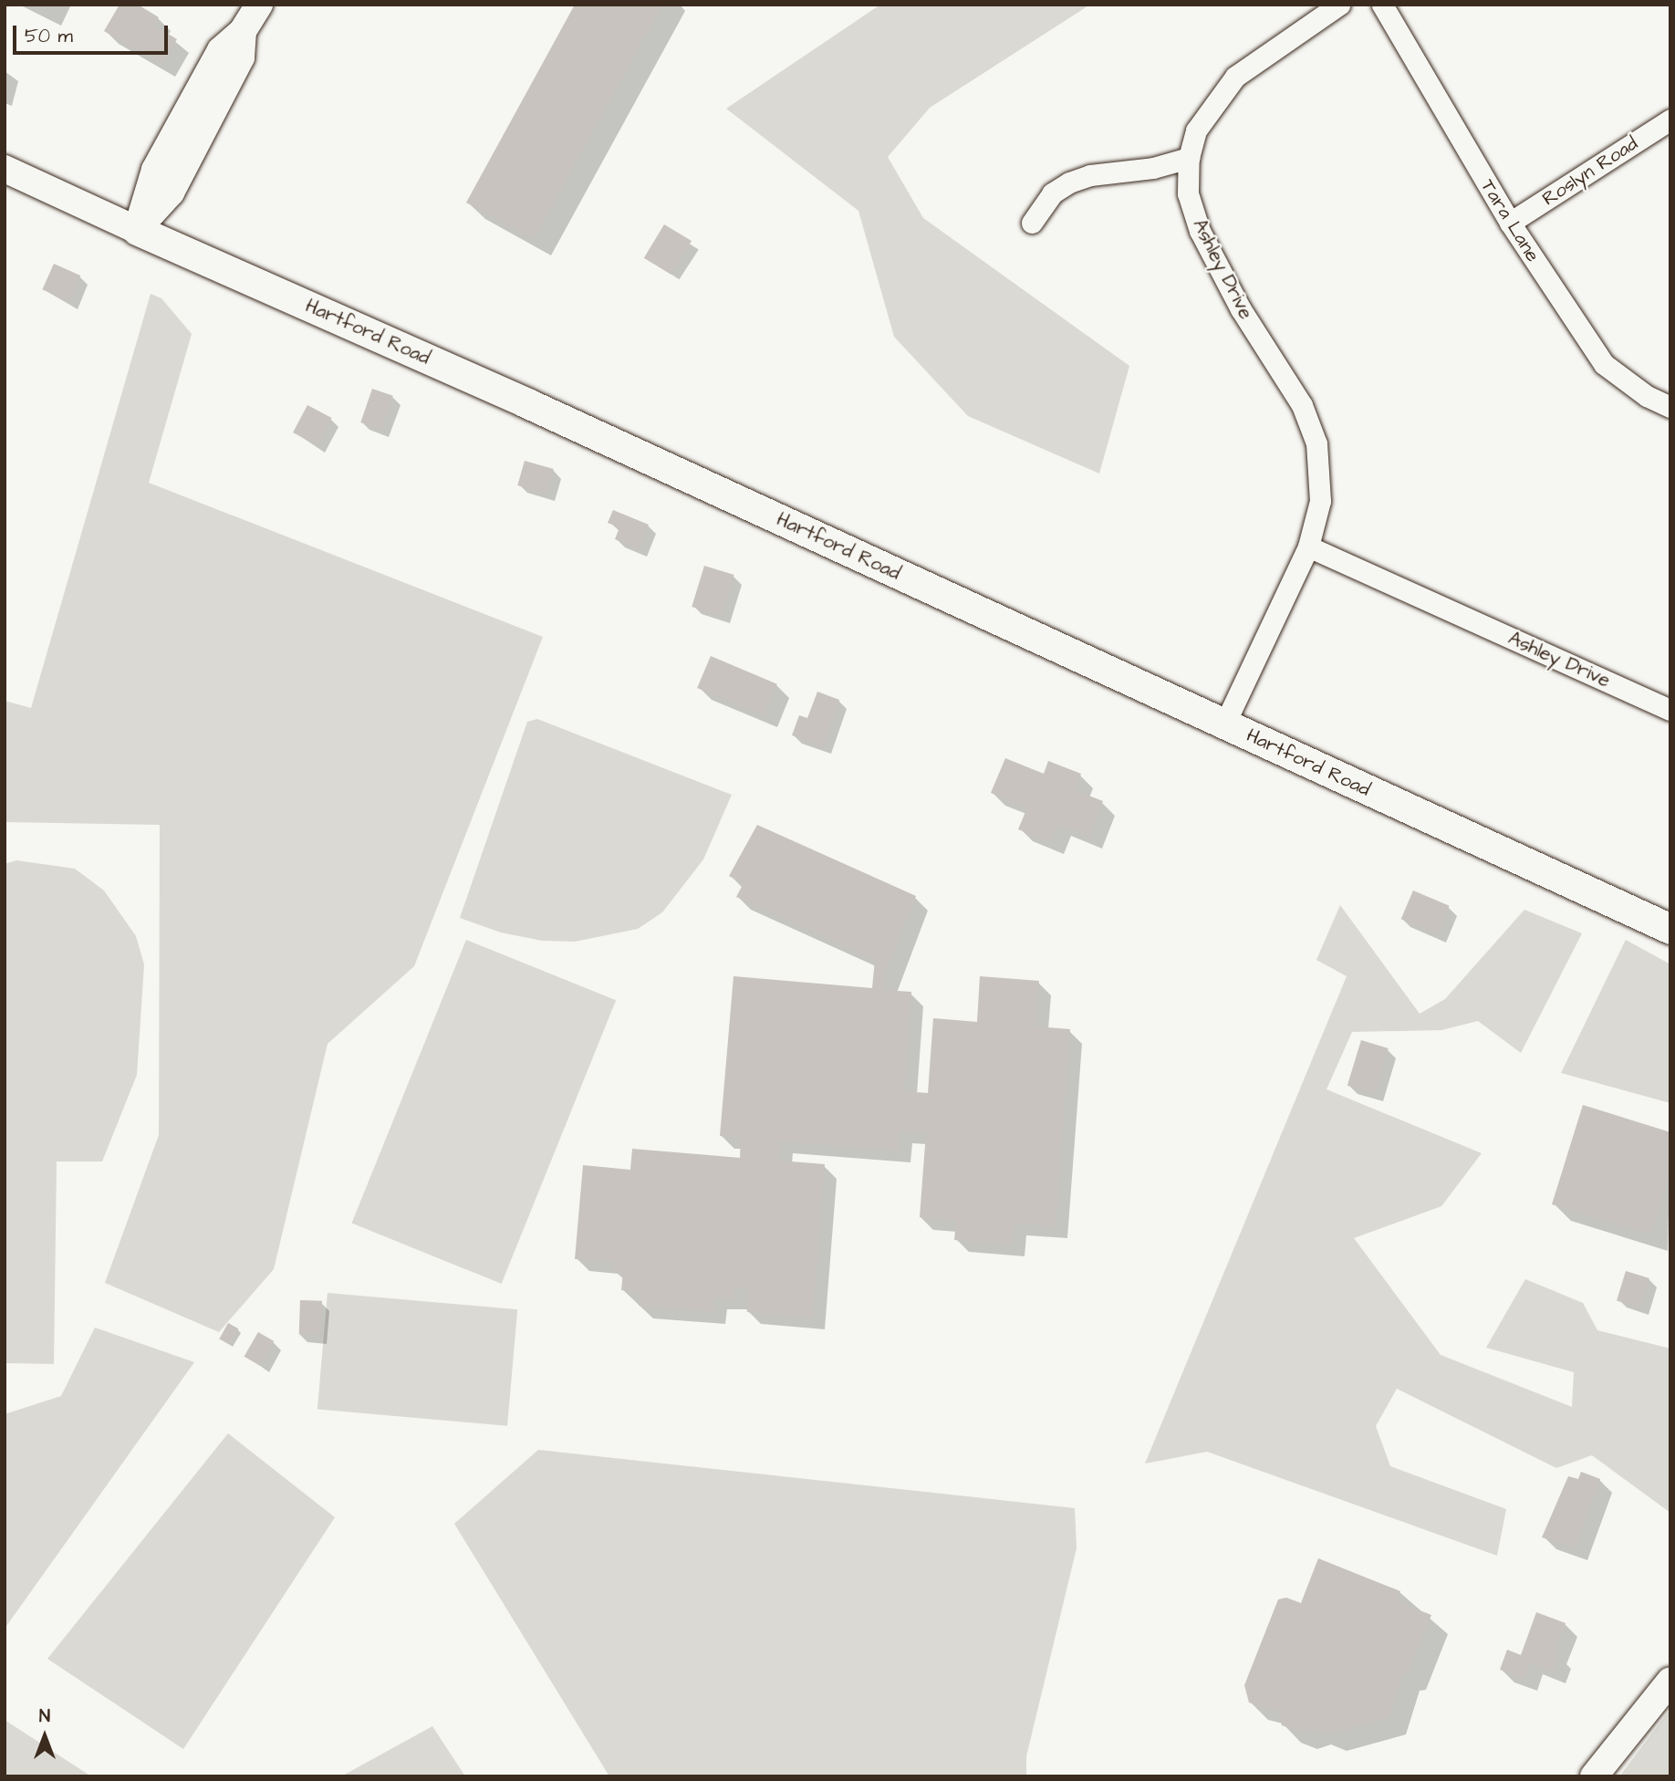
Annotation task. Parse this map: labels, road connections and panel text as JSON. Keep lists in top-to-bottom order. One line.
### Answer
{"streets":{"main road":["Hartford Road"],"street":["Roslyn Road","Tara Lane","Ashley Drive"]},"crossings":[["Roslyn Road","Tara Lane"],["Ashley Drive","Hartford Road"]],"scale_bar":"50 m","north":"top"}
